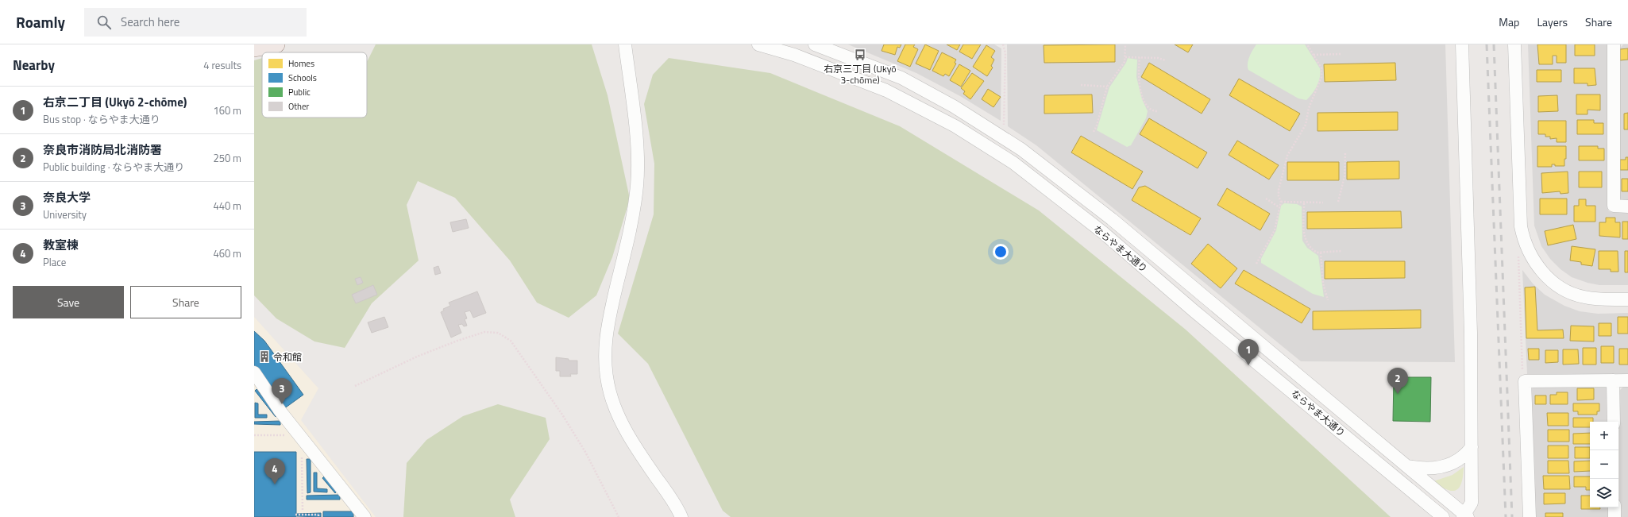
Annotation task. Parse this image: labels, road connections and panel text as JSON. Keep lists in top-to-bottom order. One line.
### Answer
{"streets":{"street":["ならやま大通り"]},"places":{"bus stop":["右京三丁目 (Ukyō 3-chōme)"],"building":["令和館"]},"legend":["Homes","Schools","Public","Other"],"page":{"header":"Roamly","search":"Search here","nav":["Map","Layers","Share"],"heading":["Nearby","4 results"],"list":[{"mark":"1","name":"右京二丁目 (Ukyō 2-chōme)","note":"Bus stop · ならやま大通り","value":"160 m"},{"mark":"2","name":"奈良市消防局北消防署","note":"Public building · ならやま大通り","value":"250 m"},{"mark":"3","name":"奈良大学","note":"University","value":"440 m"},{"mark":"4","name":"教室棟","note":"Place","value":"460 m"}],"buttons":["Save","Share"],"pins":["1","2","3","4"],"map_buttons":["+","−"]}}
